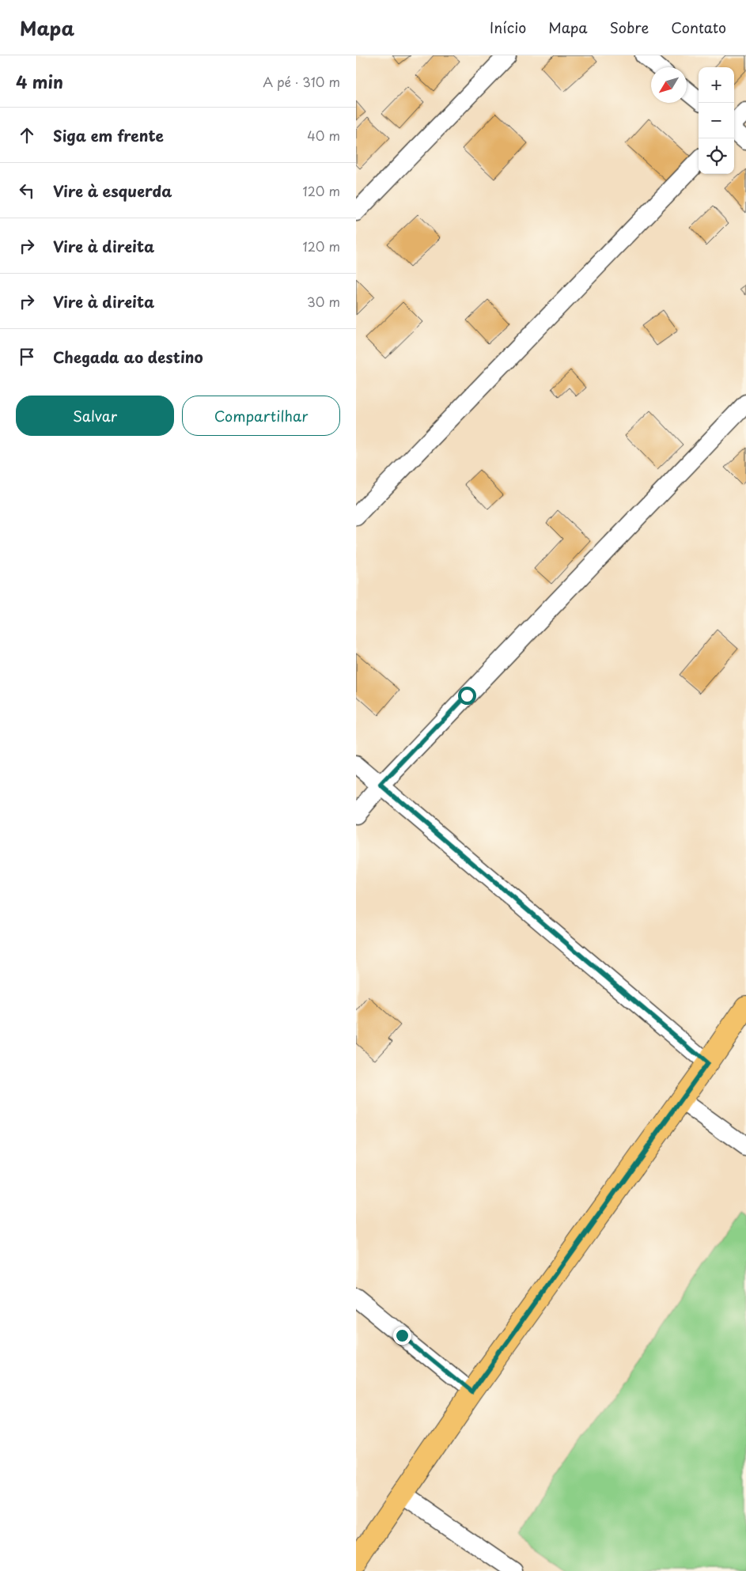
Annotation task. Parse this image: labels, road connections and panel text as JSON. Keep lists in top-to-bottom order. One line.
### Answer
{"north":"bottom left","page":{"header":"Mapa","nav":["Início","Mapa","Sobre","Contato"],"heading":["4 min","A pé · 310 m"],"map_buttons":["+","−"],"list":[["Siga em frente","40 m"],["Vire à esquerda","120 m"],["Vire à direita","120 m"],["Vire à direita","30 m"],"Chegada ao destino"],"buttons":["Salvar","Compartilhar"]}}
